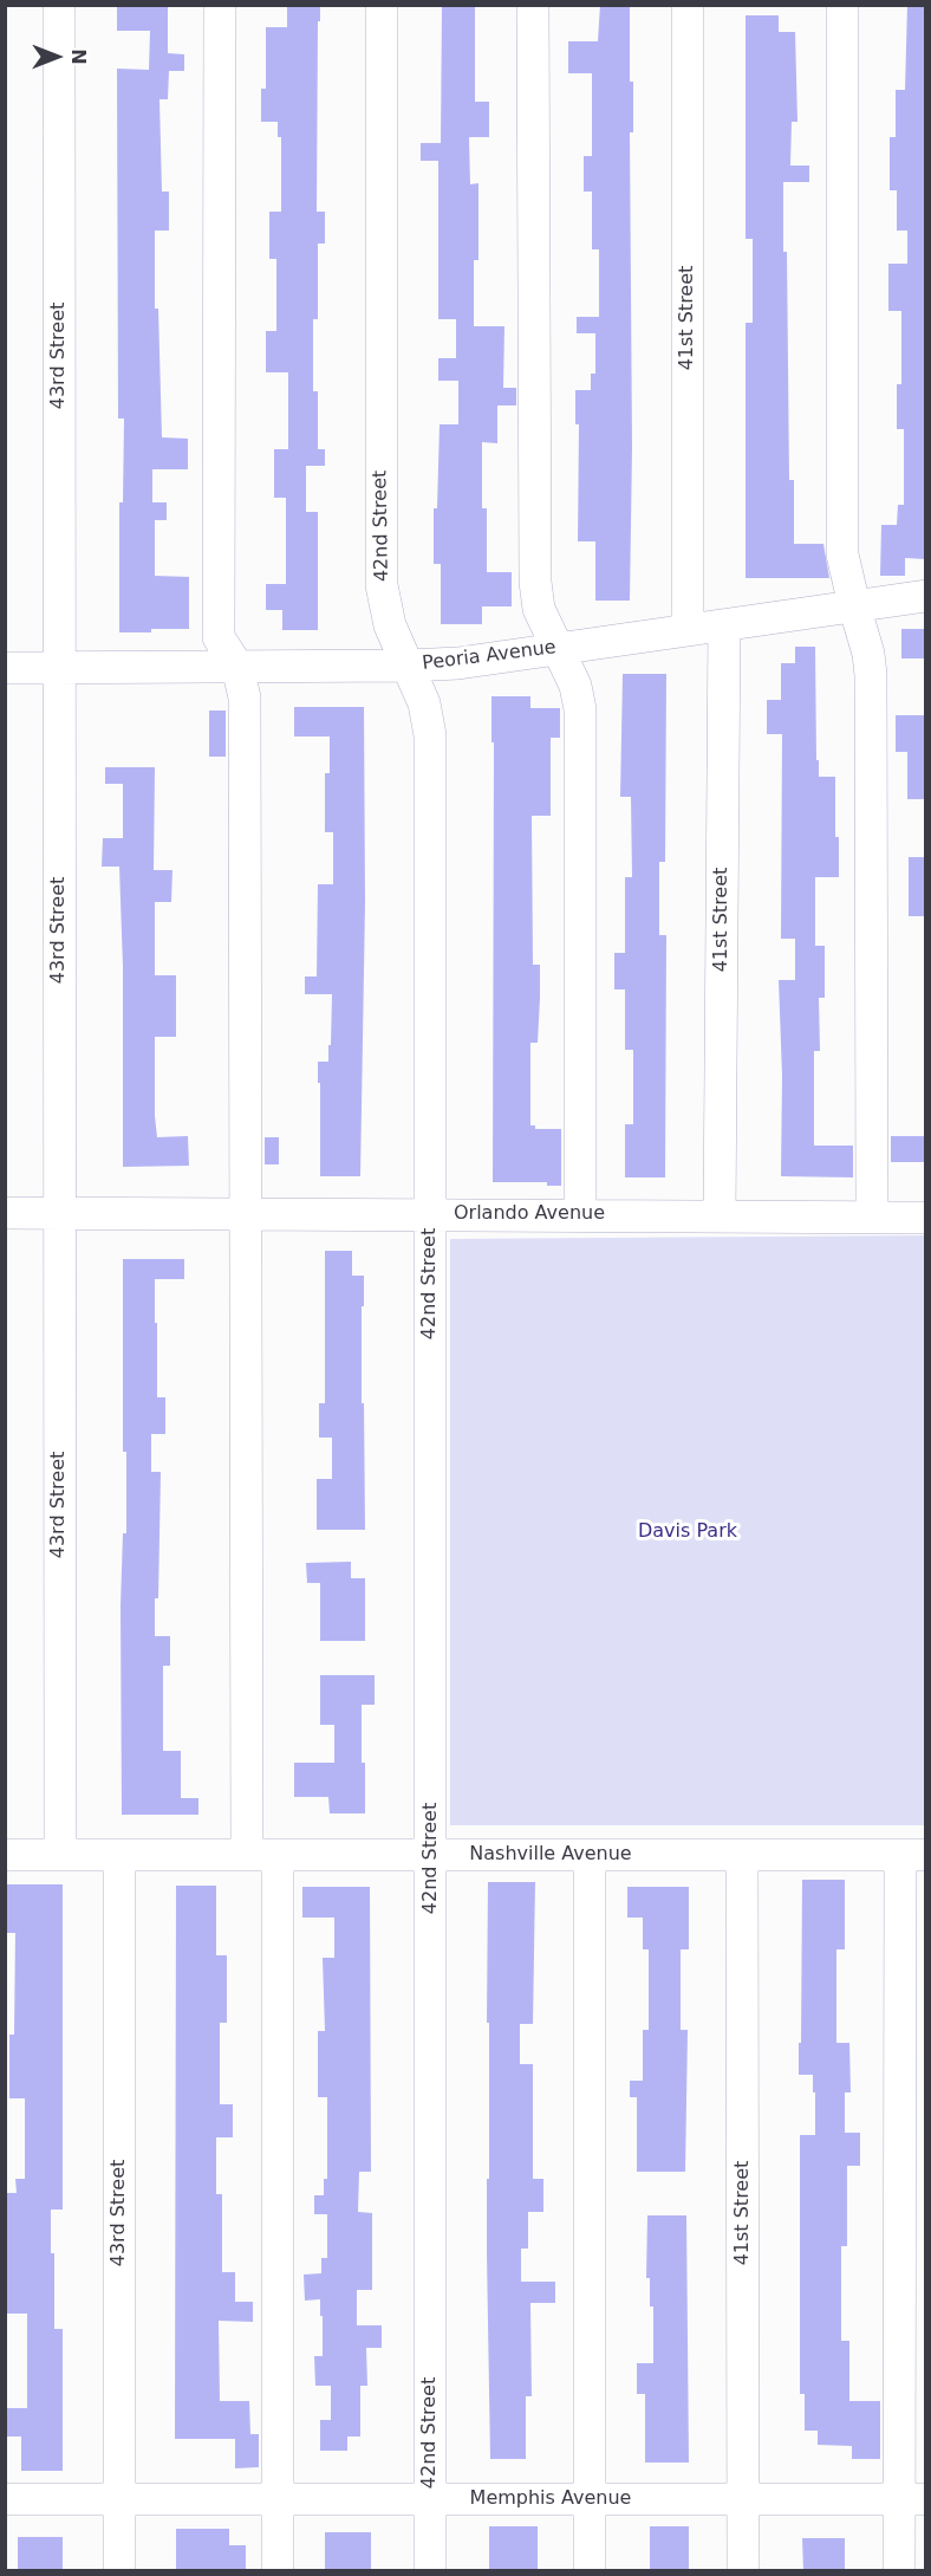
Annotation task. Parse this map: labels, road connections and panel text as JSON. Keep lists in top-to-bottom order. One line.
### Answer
{"streets":{"street":["41st Street","43rd Street","42nd Street","Peoria Avenue","Orlando Avenue","Nashville Avenue","Memphis Avenue"]},"crossings":[["41st Street","Peoria Avenue"],["41st Street","Orlando Avenue"],["41st Street","Nashville Avenue"],["41st Street","Memphis Avenue"],["43rd Street","Peoria Avenue"],["43rd Street","Orlando Avenue"],["43rd Street","Nashville Avenue"],["43rd Street","Memphis Avenue"],["42nd Street","Peoria Avenue"],["42nd Street","Orlando Avenue"],["42nd Street","Nashville Avenue"],["42nd Street","Memphis Avenue"]],"parks":["Davis Park"],"north":"right"}
